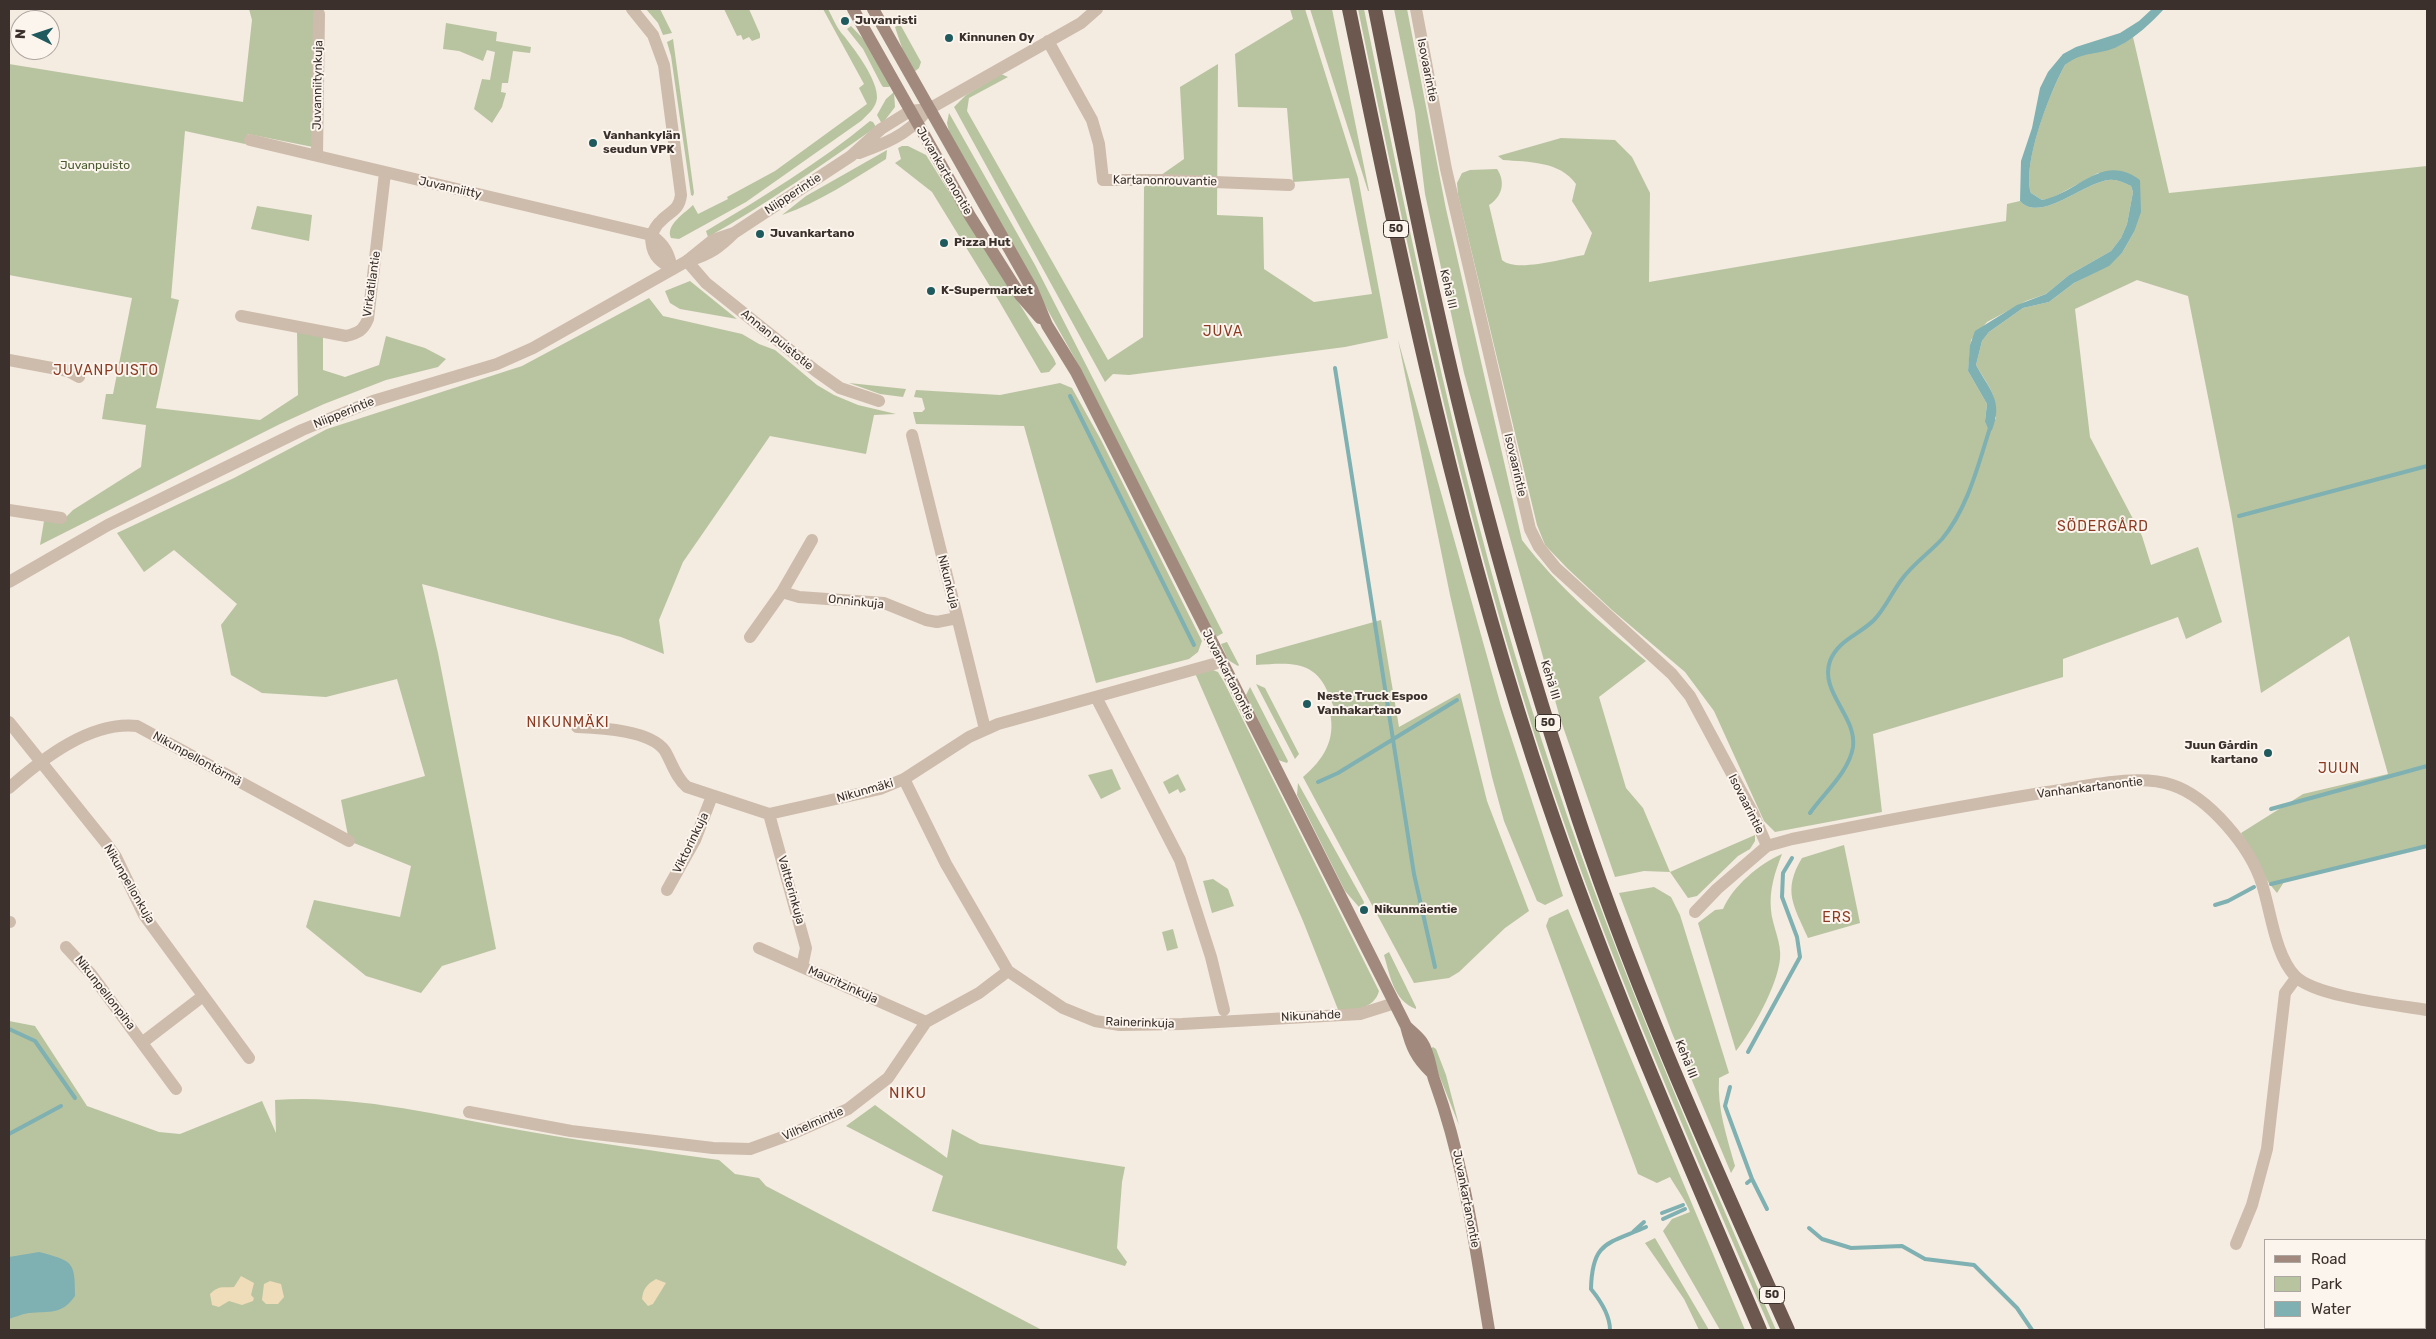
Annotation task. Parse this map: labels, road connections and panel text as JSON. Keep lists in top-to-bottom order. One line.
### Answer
{"streets":{"highway":["50","Kehä III"],"main road":["Juvankartanontie"],"street":["Isovaarintie","Juvanniitynkuja","Kartanonrouvantie","Juvanniitty","Niipperintie","Virkatilantie","Annan puistotie","Nikunkuja","Onninkuja","Nikunpellontörmä","Vanhankartanontie","Nikunmäki","Viktorinkuja","Nikunpellonkuja","Valtterinkuja","Mauritzinkuja","Nikunpellonpiha","Nikunahde","Rainerinkuja","Vilhelmintie"]},"crossings":[["Isovaarintie","Vanhankartanontie"],["Juvanniitynkuja","Juvanniitty"],["Juvankartanontie","Niipperintie"],["Juvankartanontie","Nikunmäki"],["Juvankartanontie","Nikunahde"],["Juvanniitty","Virkatilantie"],["Niipperintie","Annan puistotie"],["Nikunkuja","Onninkuja"],["Nikunkuja","Nikunmäki"],["Nikunpellontörmä","Nikunpellonkuja"],["Nikunmäki","Valtterinkuja"],["Nikunpellonkuja","Nikunpellonpiha"],["Valtterinkuja","Mauritzinkuja"],["Mauritzinkuja","Vilhelmintie"],["Nikunahde","Rainerinkuja"],["Rainerinkuja","Vilhelmintie"]],"districts":["JUVA","JUVANPUISTO","SÖDERGÅRD","NIKUNMÄKI","JUUN","ERS","NIKU"],"parks":["Juvanpuisto"],"places":["Juvanristi","Kinnunen Oy","Vanhankylän seudun VPK","Juvankartano","Pizza Hut","K-Supermarket","Neste Truck Espoo Vanhakartano","Juun Gårdin kartano","Nikunmäentie"],"legend":["Road","Park","Water"],"north":"left"}
